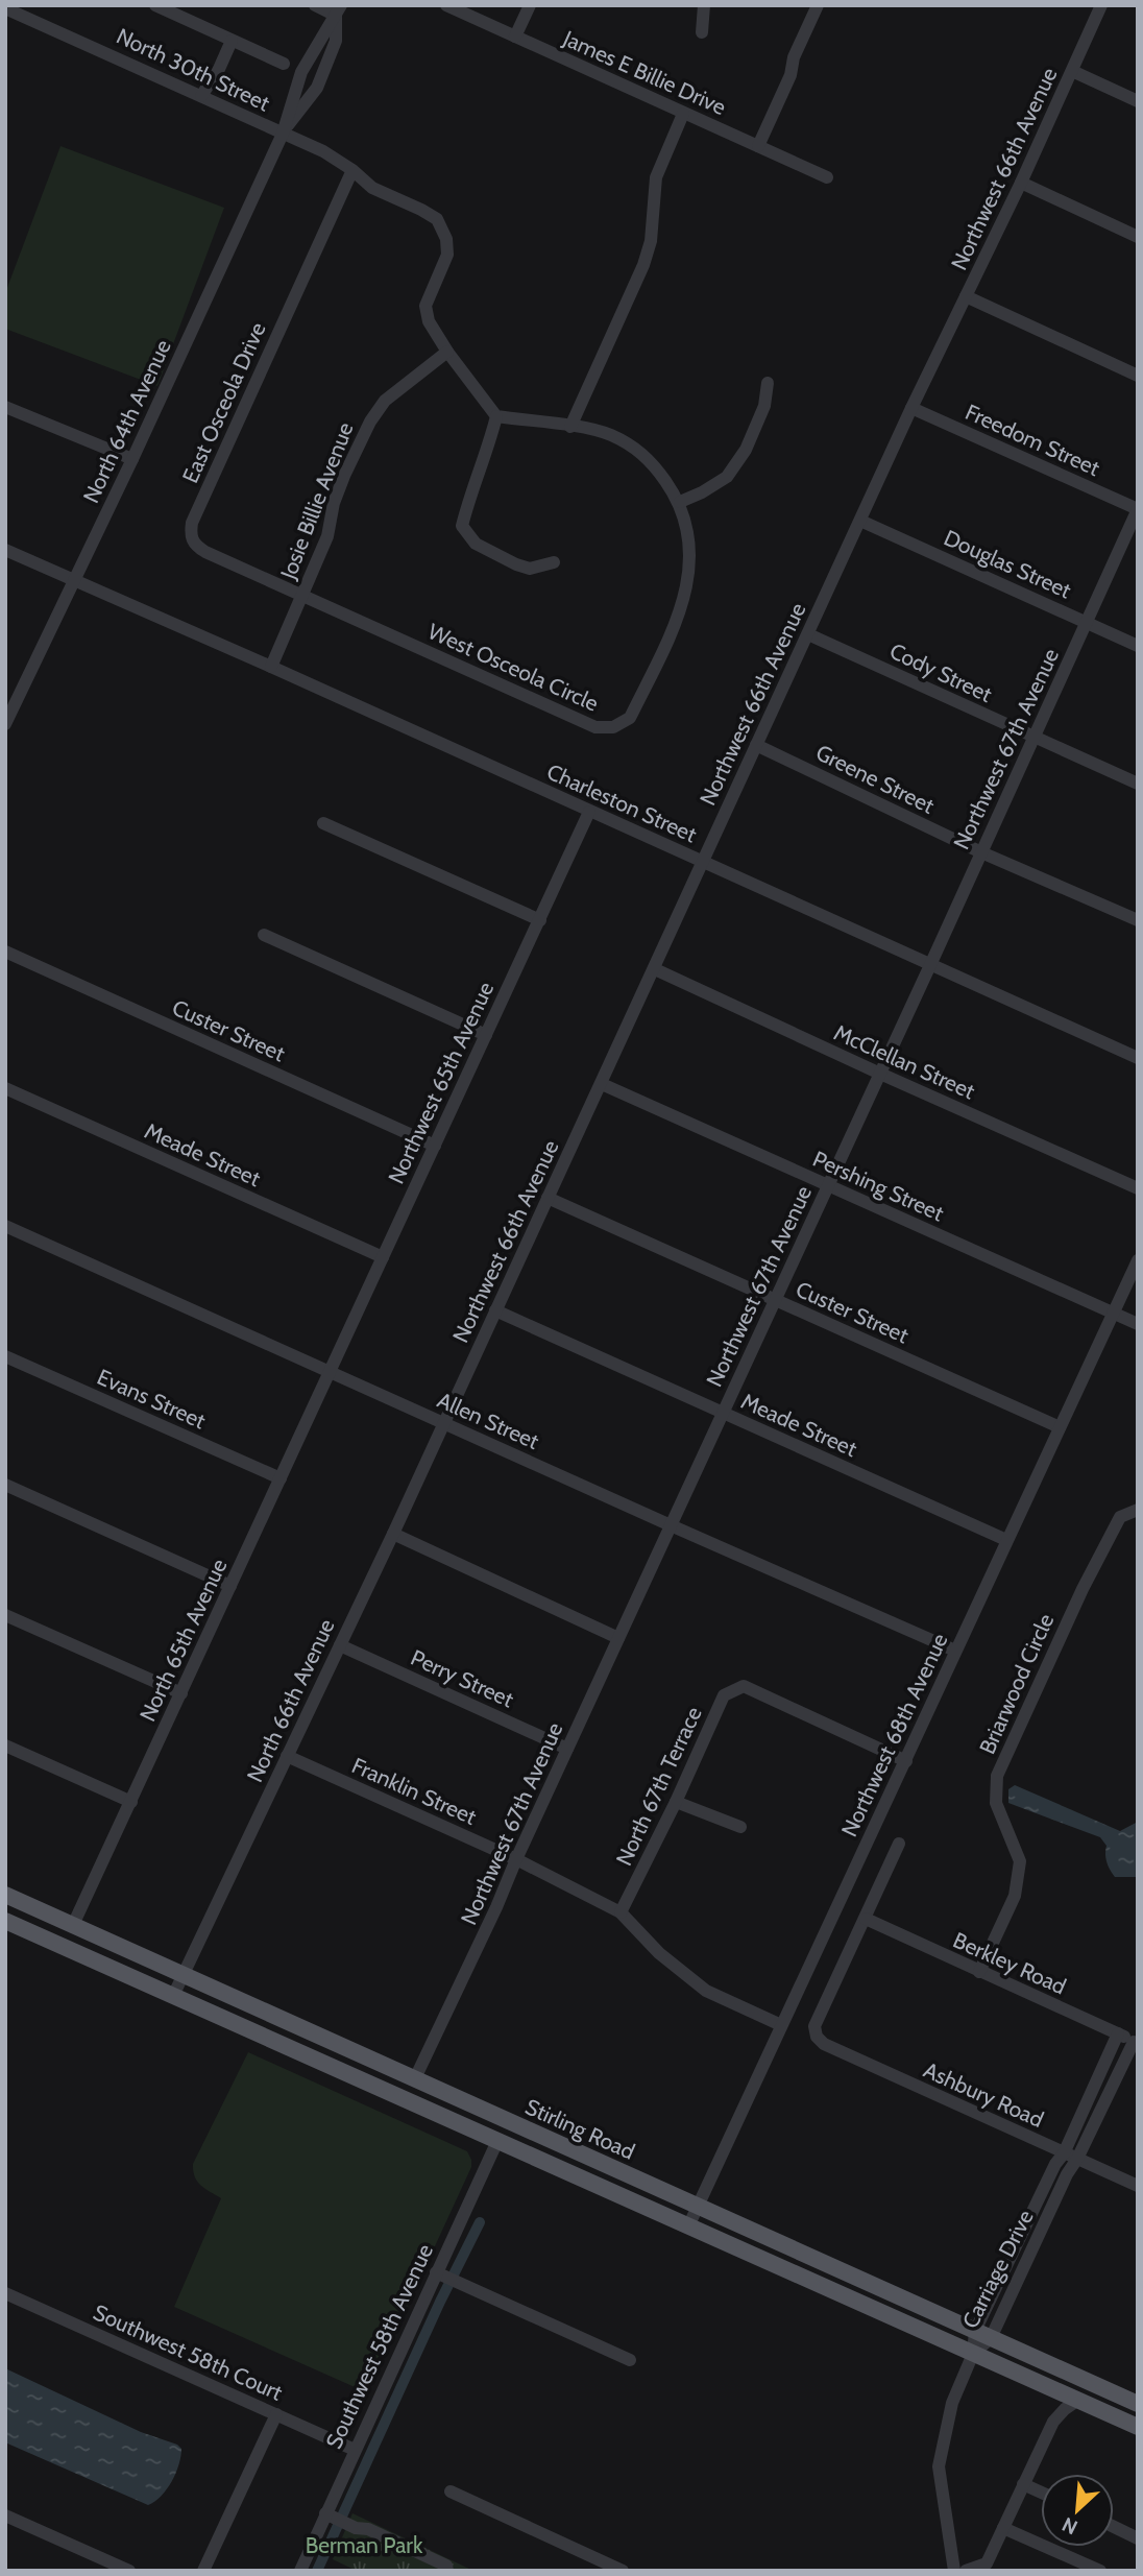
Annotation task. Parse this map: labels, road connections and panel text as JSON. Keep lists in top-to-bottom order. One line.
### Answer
{"streets":{"main road":["Stirling Road"],"street":["North 30th Street","James E Billie Drive","Northwest 66th Avenue","East Osceola Drive","North 64th Avenue","Freedom Street","Josie Billie Avenue","Douglas Street","West Osceola Circle","Cody Street","Northwest 67th Avenue","Greene Street","Charleston Street","Custer Street","McClellan Street","Northwest 65th Avenue","Meade Street","Pershing Street","Evans Street","Allen Street","North 65th Avenue","Perry Street","Briarwood Circle","North 66th Avenue","Northwest 68th Avenue","North 67th Terrace","Franklin Street","Berkley Road","Ashbury Road","Carriage Drive","Southwest 58th Avenue","Southwest 58th Court"]},"crossings":[["North 30th Street","North 64th Avenue"],["Northwest 66th Avenue","Freedom Street"],["Northwest 66th Avenue","Douglas Street"],["Northwest 66th Avenue","Cody Street"],["Northwest 66th Avenue","Greene Street"],["Northwest 66th Avenue","Charleston Street"],["Northwest 66th Avenue","Custer Street"],["Northwest 66th Avenue","McClellan Street"],["Northwest 66th Avenue","Meade Street"],["Northwest 66th Avenue","Pershing Street"],["Northwest 66th Avenue","Allen Street"],["Northwest 66th Avenue","North 66th Avenue"],["East Osceola Drive","Josie Billie Avenue"],["East Osceola Drive","West Osceola Circle"],["North 64th Avenue","Charleston Street"],["Freedom Street","Northwest 67th Avenue"],["Josie Billie Avenue","West Osceola Circle"],["Josie Billie Avenue","Charleston Street"],["Douglas Street","Northwest 67th Avenue"],["Cody Street","Northwest 67th Avenue"],["Northwest 67th Avenue","Greene Street"],["Northwest 67th Avenue","Charleston Street"],["Northwest 67th Avenue","Custer Street"],["Northwest 67th Avenue","McClellan Street"],["Northwest 67th Avenue","Meade Street"],["Northwest 67th Avenue","Pershing Street"],["Northwest 67th Avenue","Allen Street"],["Northwest 67th Avenue","Perry Street"],["Northwest 67th Avenue","Franklin Street"],["Northwest 67th Avenue","Stirling Road"],["Charleston Street","Northwest 65th Avenue"],["Custer Street","Northwest 65th Avenue"],["Custer Street","Northwest 68th Avenue"],["Northwest 65th Avenue","Meade Street"],["Northwest 65th Avenue","Allen Street"],["Northwest 65th Avenue","North 65th Avenue"],["Meade Street","Northwest 68th Avenue"],["Pershing Street","Northwest 68th Avenue"],["Evans Street","North 65th Avenue"],["Allen Street","North 65th Avenue"],["Allen Street","North 66th Avenue"],["Allen Street","Northwest 68th Avenue"],["North 65th Avenue","Stirling Road"],["Perry Street","North 66th Avenue"],["Briarwood Circle","Berkley Road"],["North 66th Avenue","Franklin Street"],["North 66th Avenue","Stirling Road"],["Northwest 68th Avenue","North 67th Terrace"],["Northwest 68th Avenue","Franklin Street"],["Northwest 68th Avenue","Stirling Road"],["North 67th Terrace","Franklin Street"],["Berkley Road","Ashbury Road"],["Berkley Road","Carriage Drive"],["Ashbury Road","Carriage Drive"],["Stirling Road","Carriage Drive"],["Stirling Road","Southwest 58th Avenue"],["Southwest 58th Avenue","Southwest 58th Court"]],"parks":["Berman Park"],"north":"bottom left"}
